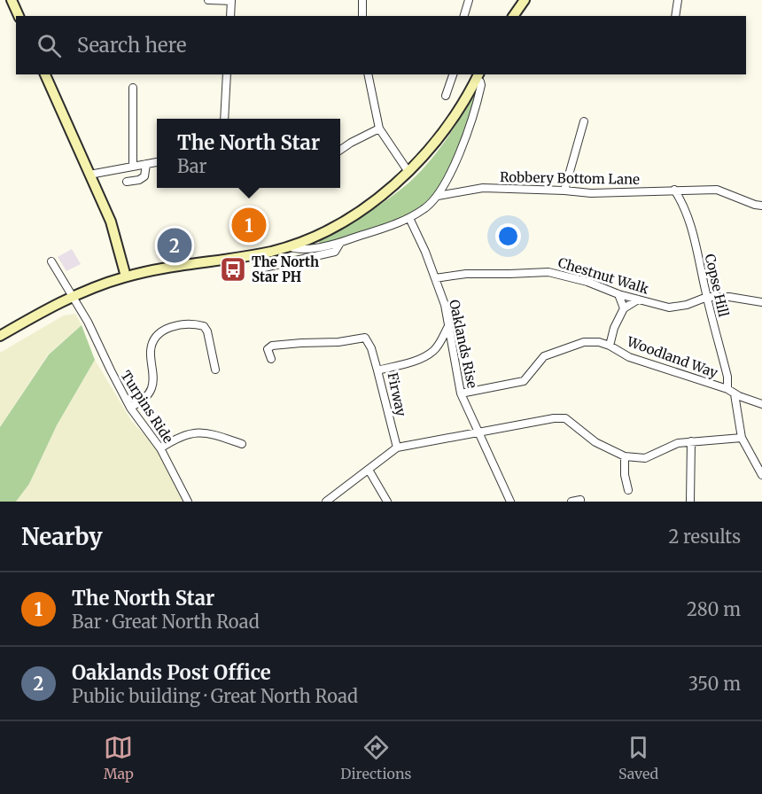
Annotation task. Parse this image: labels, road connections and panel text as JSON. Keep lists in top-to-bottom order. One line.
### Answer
{"streets":{"street":["Robbery Bottom Lane","Chestnut Walk","Copse Hill","Oaklands Rise","Woodland Way","Firway","Turpins Ride"]},"crossings":[["Robbery Bottom Lane","Copse Hill"],["Chestnut Walk","Copse Hill"],["Chestnut Walk","Oaklands Rise"],["Copse Hill","Woodland Way"],["Oaklands Rise","Woodland Way"],["Oaklands Rise","Firway"]],"places":{"bus stop":["The North Star PH"]},"page":{"search":"Search here","popup":["The North Star","Bar"],"pins":["1","2"],"heading":["Nearby","2 results"],"list":[{"mark":"1","name":"The North Star","note":"Bar · Great North Road","value":"280 m"},{"mark":"2","name":"Oaklands Post Office","note":"Public building · Great North Road","value":"350 m"}],"nav":["Map","Directions","Saved"]}}
